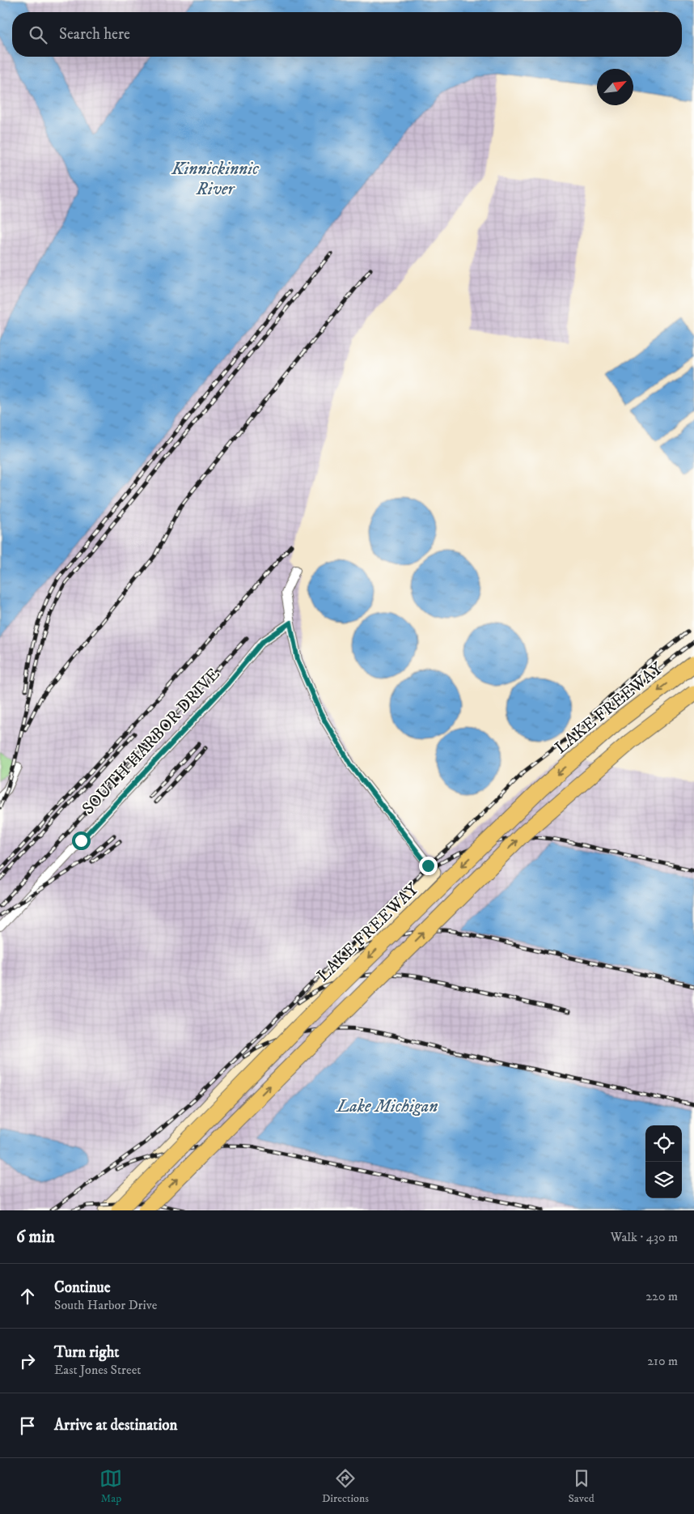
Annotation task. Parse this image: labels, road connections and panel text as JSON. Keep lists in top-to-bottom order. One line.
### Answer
{"streets":{"highway":["LAKE FREEWAY"],"street":["SOUTH HARBOR DRIVE"]},"water":["Kinnickinnic River","Lake Michigan"],"north":"top right","page":{"search":"Search here","heading":["6 min","Walk · 430 m"],"list":[["Continue","South Harbor Drive","220 m"],["Turn right","East Jones Street","210 m"],"Arrive at destination"],"nav":["Map","Directions","Saved"]}}
